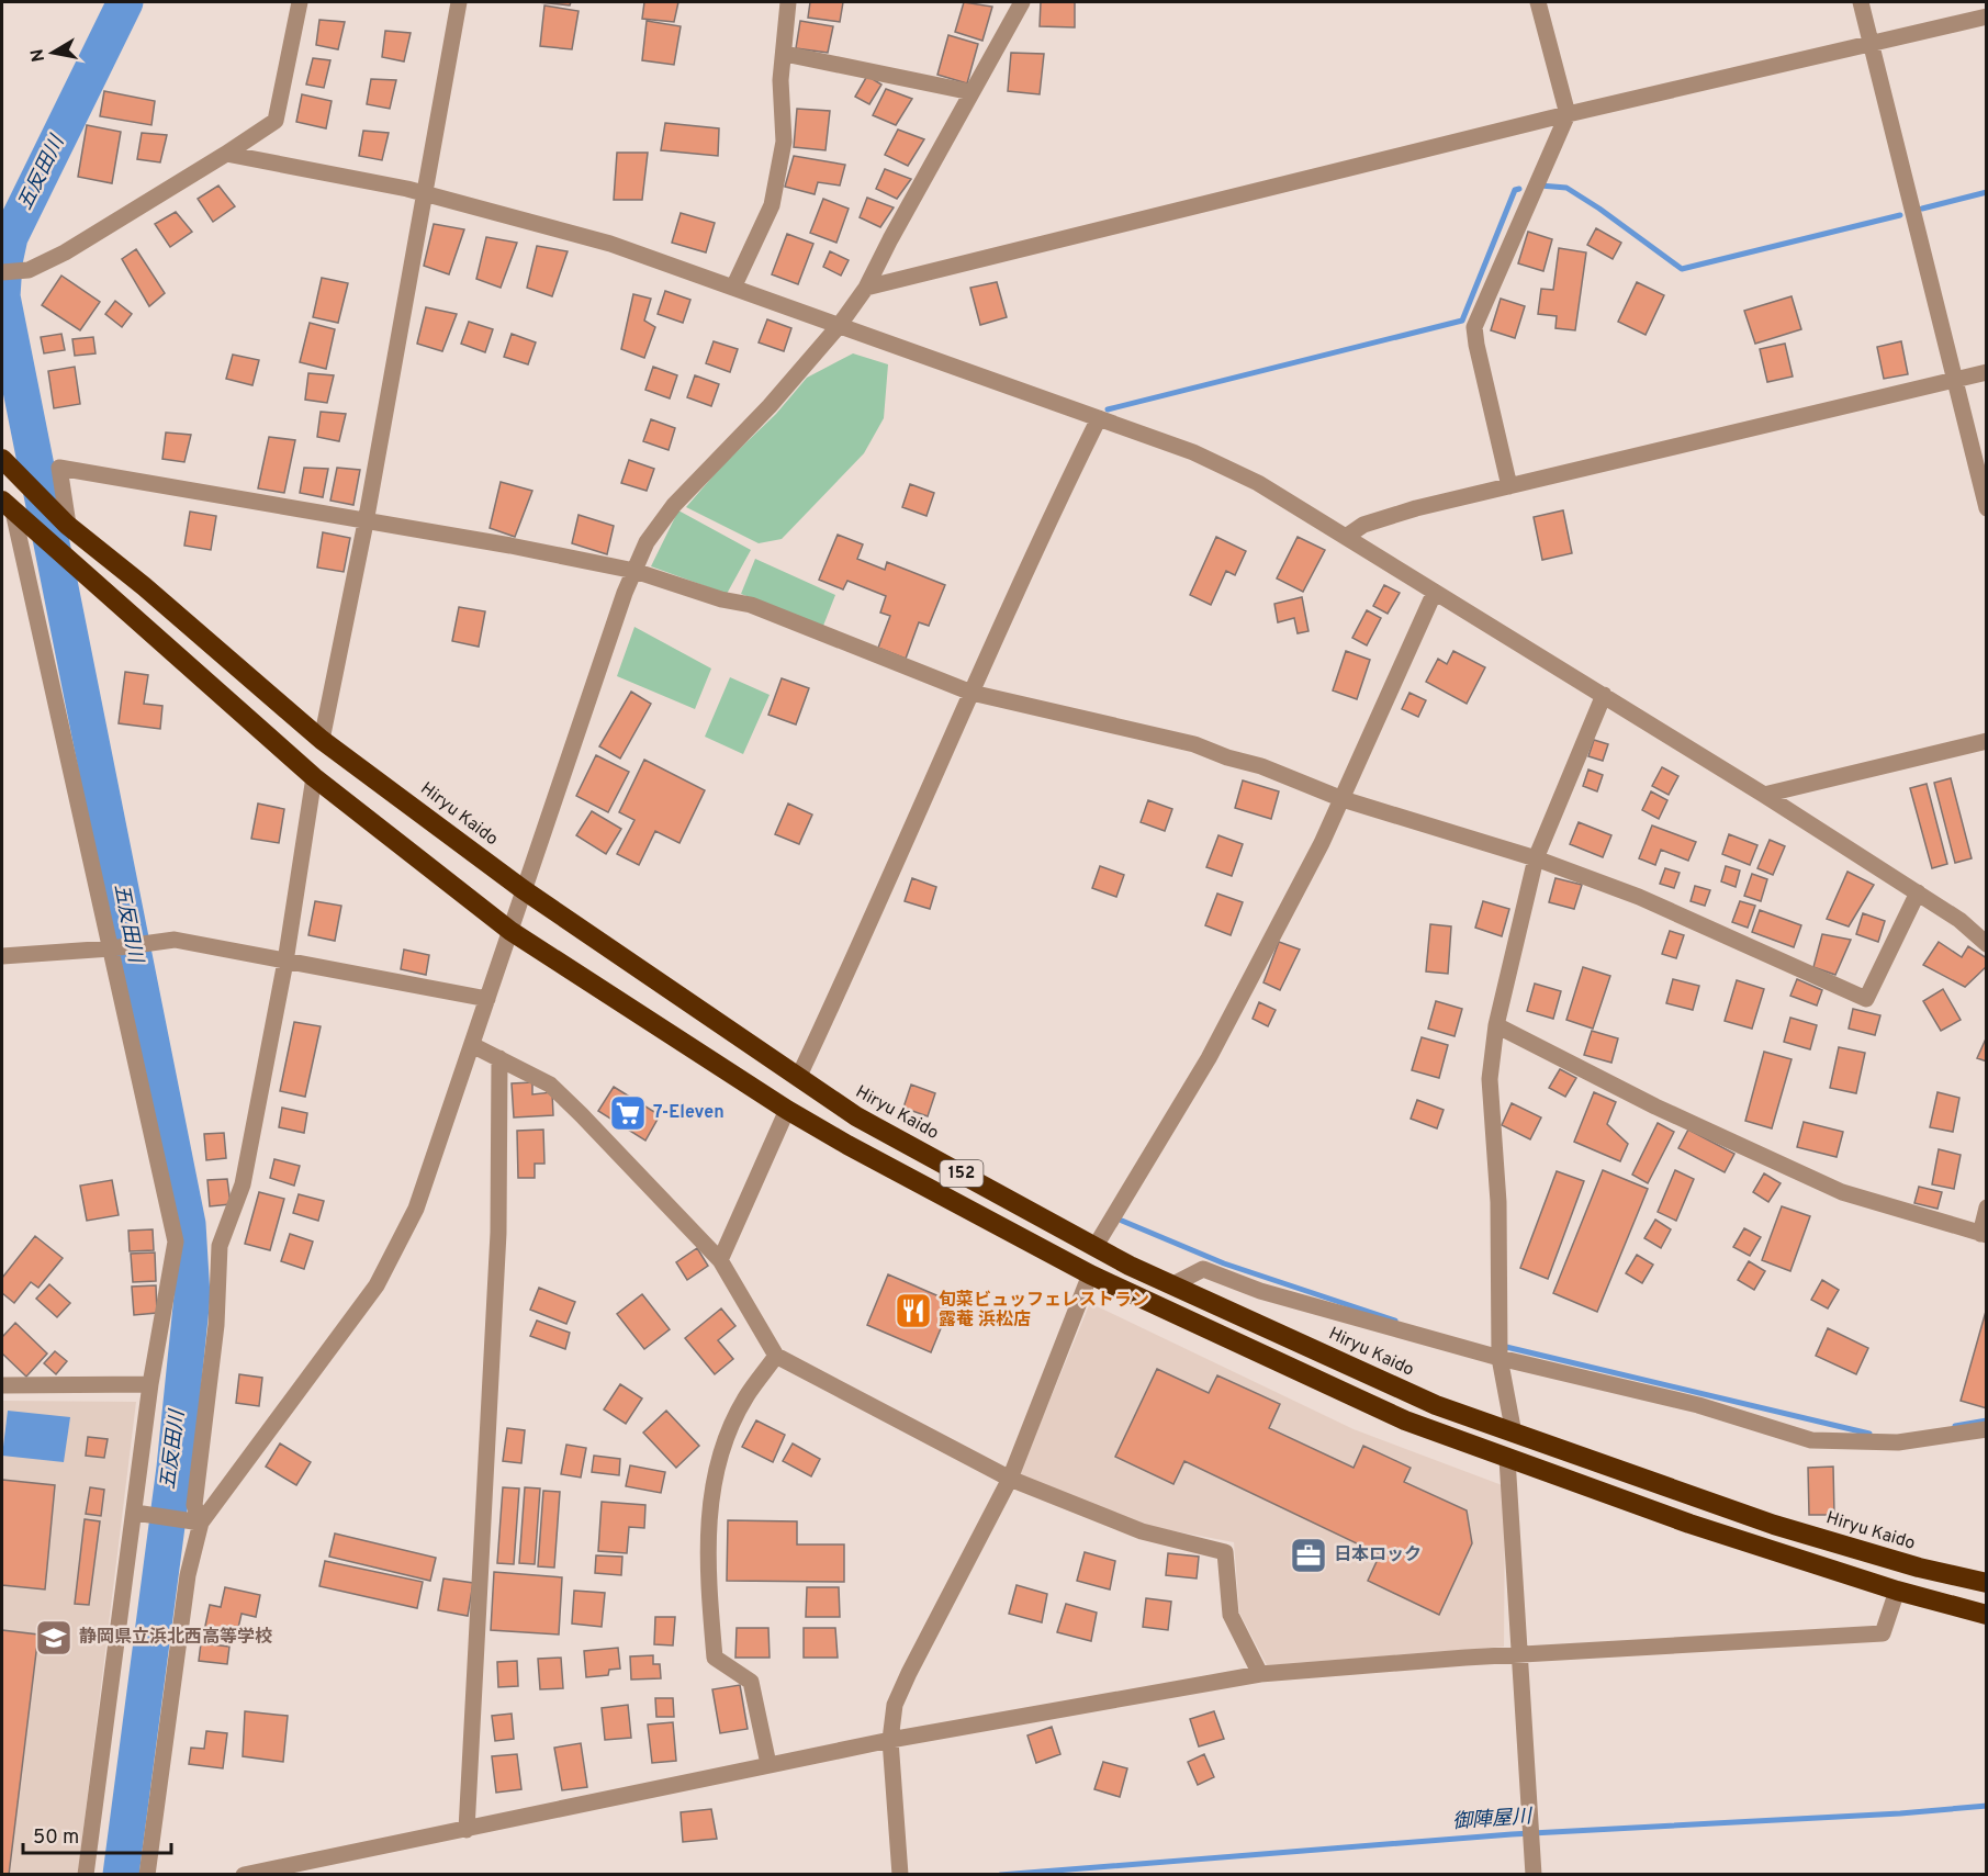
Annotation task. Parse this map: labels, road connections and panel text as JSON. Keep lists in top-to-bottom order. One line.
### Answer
{"streets":{"highway":["Hiryu Kaido","152"]},"water":["五反田川","御陣屋川"],"places":{"supermarket":["7-Eleven"],"restaurant":["旬菜ビュッフェレストラン 露菴 浜松店"],"office":["日本ロック"],"school or university":["静岡県立浜北西高等学校"]},"scale_bar":"50 m","north":"left"}
